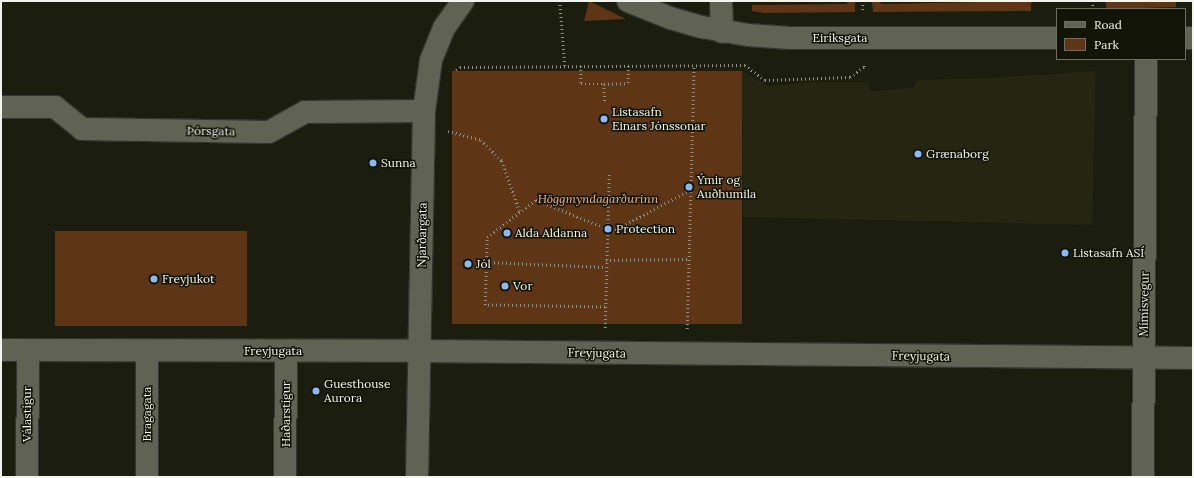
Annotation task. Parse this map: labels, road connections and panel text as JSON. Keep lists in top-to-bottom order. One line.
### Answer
{"streets":{"street":["Eiríksgata","Þórsgata","Njarðargata","Mímisvegur","Freyjugata","Válastígur","Bragagata","Haðarstígur"]},"crossings":[["Þórsgata","Njarðargata"],["Njarðargata","Freyjugata"],["Mímisvegur","Freyjugata"],["Freyjugata","Válastígur"],["Freyjugata","Bragagata"],["Freyjugata","Haðarstígur"]],"parks":["Höggmyndagarðurinn"],"places":["Listasafn Einars Jónssonar","Grænaborg","Sunna","Ýmir og Auðhumila","Protection","Alda Aldanna","Listasafn ASÍ","Jól","Freyjukot","Vor","Guesthouse Aurora"],"legend":["Road","Park"]}
